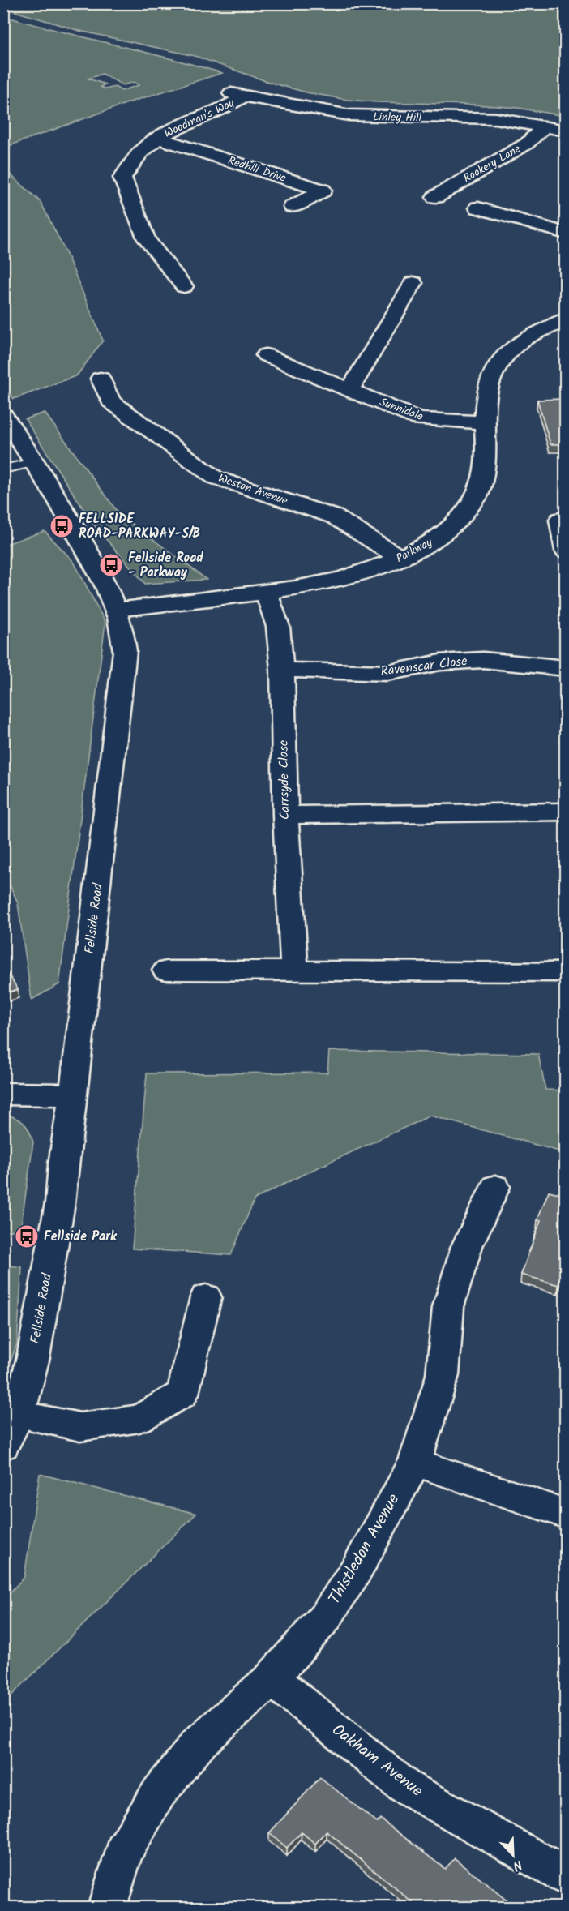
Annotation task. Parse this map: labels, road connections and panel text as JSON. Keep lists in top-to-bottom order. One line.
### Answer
{"streets":{"street":["Linley Hill","Woodman's Way","Rookery Lane","Redhill Drive","Sunnidale","Weston Avenue","Parkway","Ravenscar Close","Carrsyde Close","Fellside Road","Thistledon Avenue","Oakham Avenue"]},"crossings":[["Linley Hill","Woodman's Way"],["Linley Hill","Rookery Lane"],["Woodman's Way","Redhill Drive"],["Sunnidale","Parkway"],["Weston Avenue","Parkway"],["Parkway","Carrsyde Close"],["Parkway","Fellside Road"],["Ravenscar Close","Carrsyde Close"],["Thistledon Avenue","Oakham Avenue"]],"places":{"bus stop":["FELLSIDE ROAD-PARKWAY-S/B","Fellside Road - Parkway","Fellside Park"]},"north":"bottom right"}
